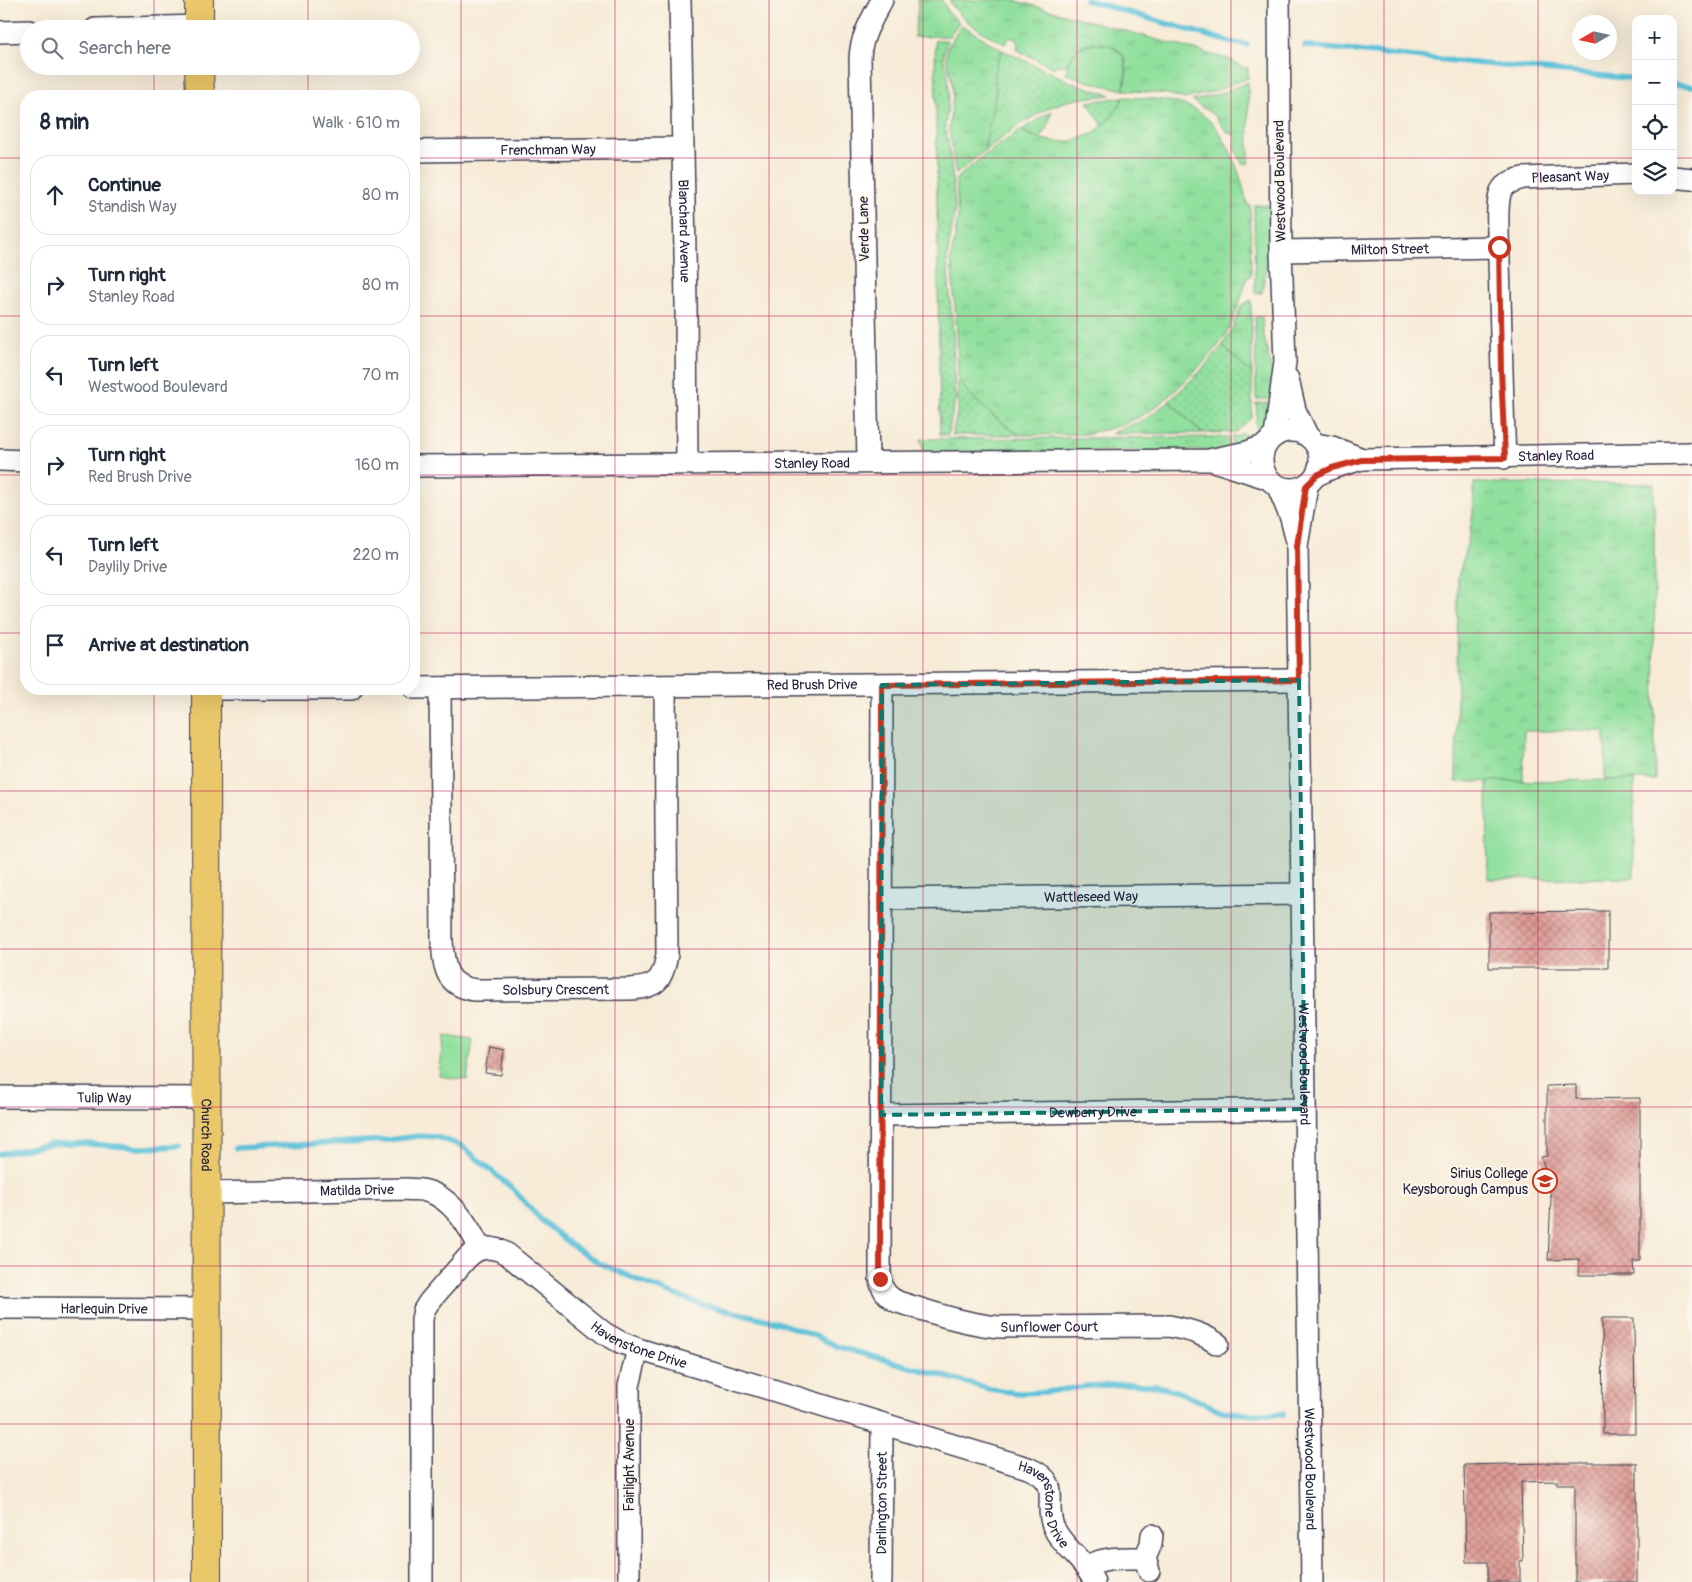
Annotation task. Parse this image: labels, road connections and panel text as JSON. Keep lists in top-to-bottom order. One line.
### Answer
{"streets":{"main road":["Church Road"],"street":["Frenchman Way","Pleasant Way","Westwood Boulevard","Verde Lane","Blanchard Avenue","Milton Street","Stanley Road","Red Brush Drive","Wattleseed Way","Solsbury Crescent","Tulip Way","Dewberry Drive","Matilda Drive","Harlequin Drive","Sunflower Court","Havenstone Drive","Fairlight Avenue","Darlington Street"]},"crossings":[["Frenchman Way","Blanchard Avenue"],["Pleasant Way","Milton Street"],["Westwood Boulevard","Milton Street"],["Westwood Boulevard","Stanley Road"],["Westwood Boulevard","Red Brush Drive"],["Westwood Boulevard","Wattleseed Way"],["Westwood Boulevard","Dewberry Drive"],["Verde Lane","Stanley Road"],["Blanchard Avenue","Stanley Road"],["Red Brush Drive","Solsbury Crescent"],["Tulip Way","Church Road"],["Dewberry Drive","Sunflower Court"],["Church Road","Matilda Drive"],["Church Road","Harlequin Drive"],["Matilda Drive","Havenstone Drive"],["Havenstone Drive","Fairlight Avenue"],["Havenstone Drive","Darlington Street"]],"places":{"school or university":["Sirius College Keysborough Campus"]},"north":"left","page":{"map_buttons":["+","−"],"search":"Search here","heading":["8 min","Walk · 610 m"],"list":[["Continue","Standish Way","80 m"],["Turn right","Stanley Road","80 m"],["Turn left","Westwood Boulevard","70 m"],["Turn right","Red Brush Drive","160 m"],["Turn left","Daylily Drive","220 m"],"Arrive at destination"]}}
